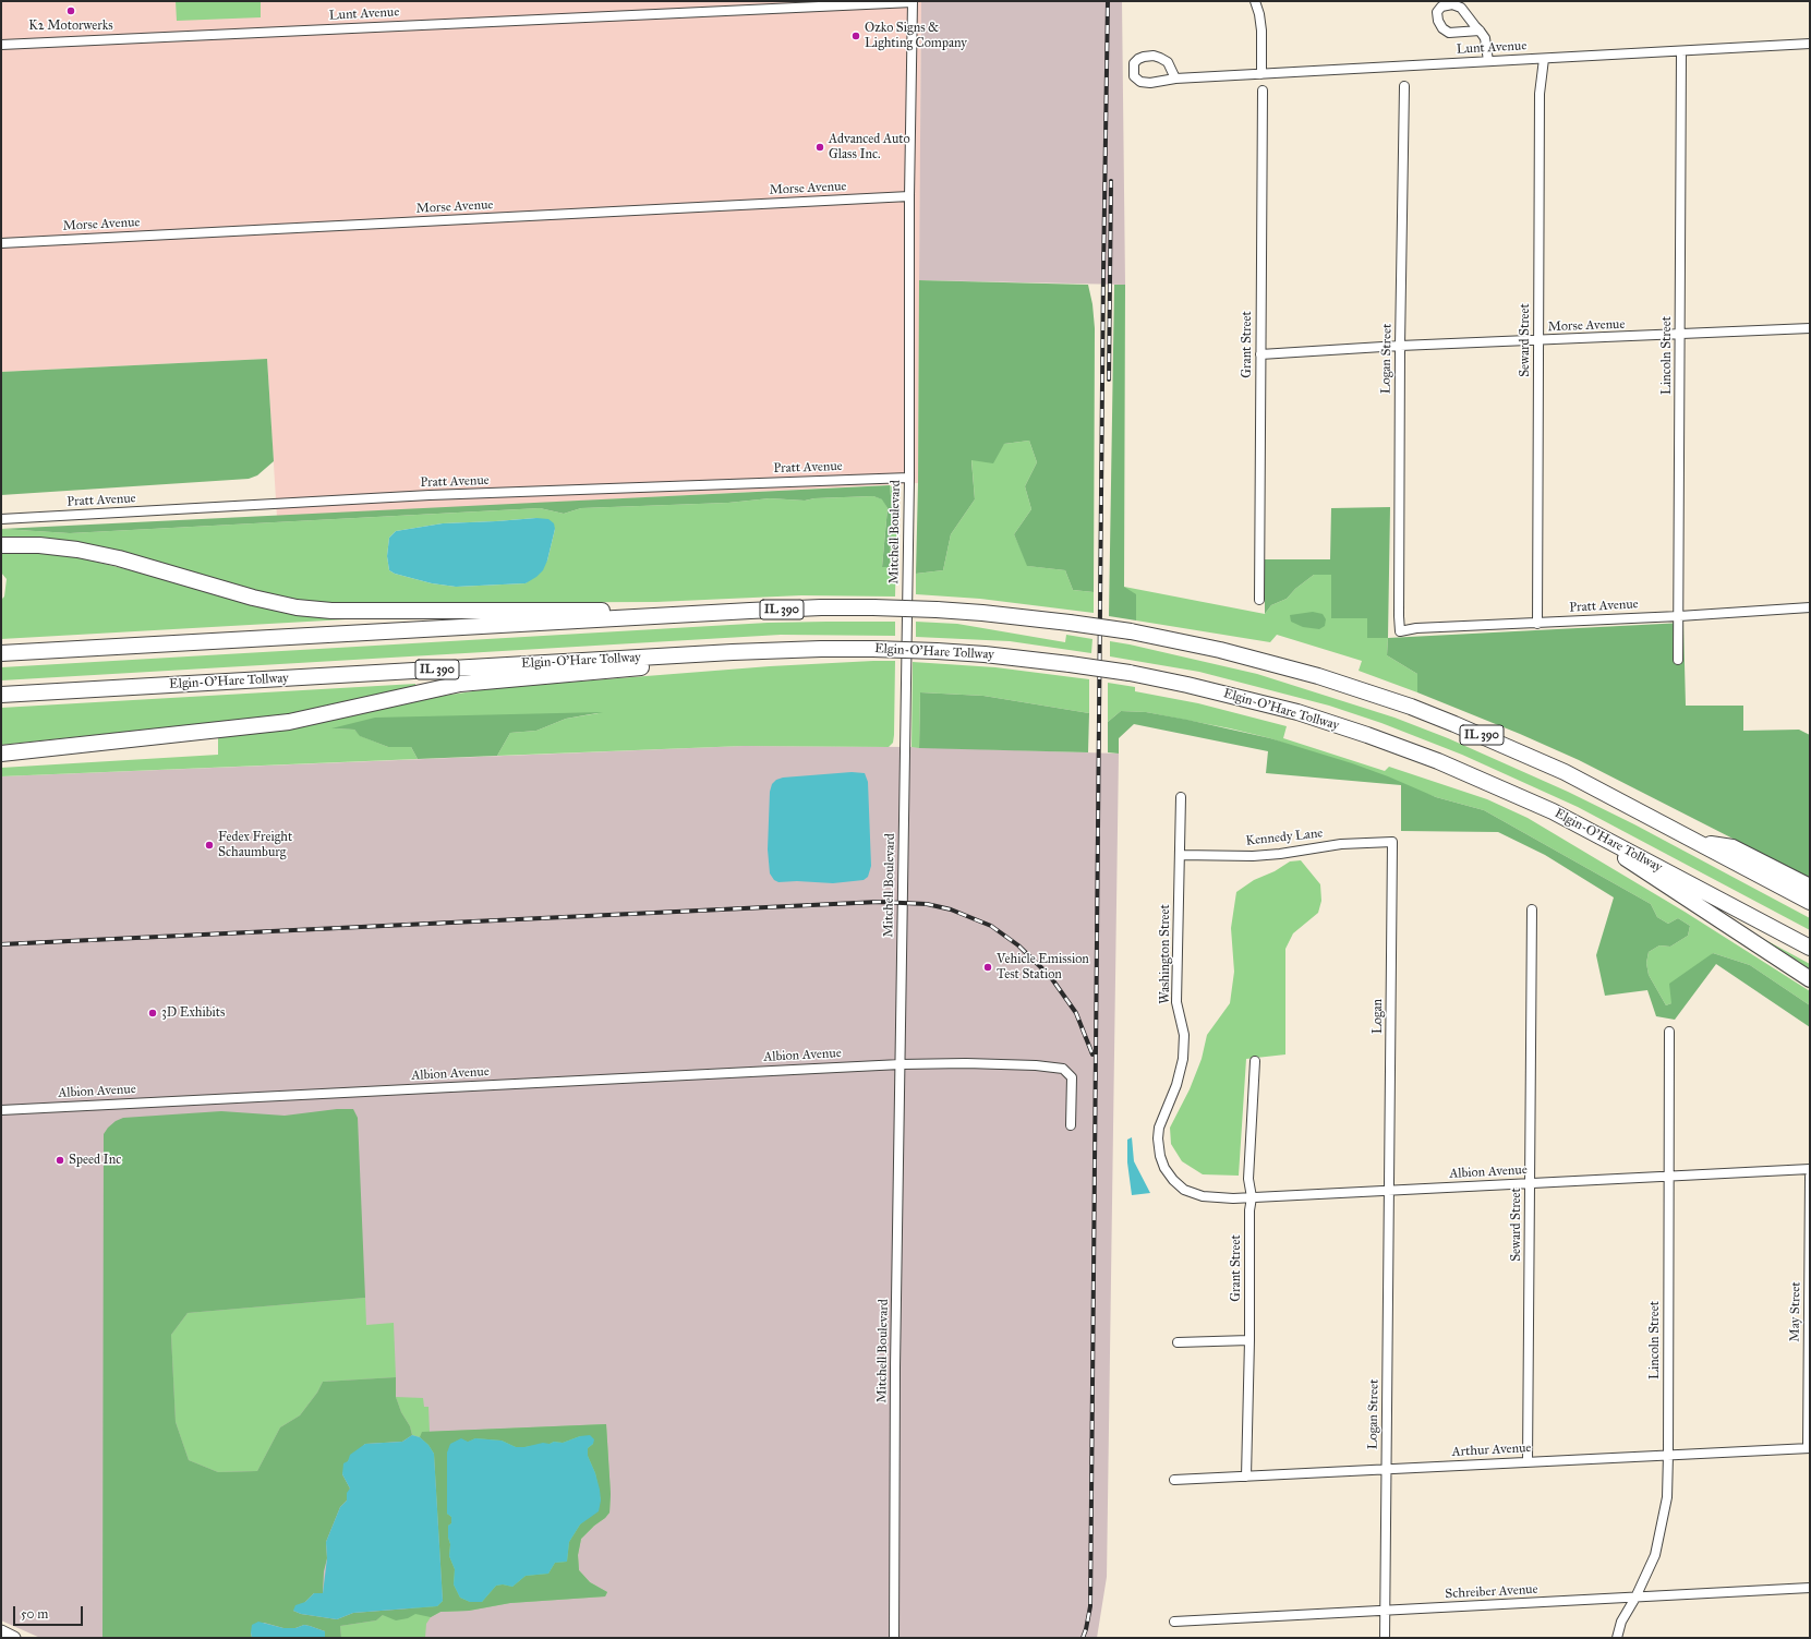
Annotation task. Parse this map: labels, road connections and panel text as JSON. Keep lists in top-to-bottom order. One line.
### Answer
{"streets":{"highway":["IL 390","Elgin-O'Hare Tollway"],"street":["Lunt Avenue","Morse Avenue","Seward Street","Grant Street","Lincoln Street","Logan Street","Pratt Avenue","Mitchell Boulevard","Kennedy Lane","Washington Street","Logan","Albion Avenue","May Street","Arthur Avenue","Schreiber Avenue"]},"crossings":[["Lunt Avenue","Seward Street"],["Lunt Avenue","Lincoln Street"],["Lunt Avenue","Mitchell Boulevard"],["Morse Avenue","Seward Street"],["Morse Avenue","Grant Street"],["Morse Avenue","Lincoln Street"],["Morse Avenue","Logan Street"],["Morse Avenue","Mitchell Boulevard"],["Seward Street","Pratt Avenue"],["Seward Street","Albion Avenue"],["Seward Street","Arthur Avenue"],["Grant Street","Albion Avenue"],["Grant Street","Arthur Avenue"],["Lincoln Street","Pratt Avenue"],["Lincoln Street","Albion Avenue"],["Lincoln Street","Arthur Avenue"],["Lincoln Street","Schreiber Avenue"],["Logan Street","Pratt Avenue"],["Logan Street","Logan"],["Logan Street","Albion Avenue"],["Logan Street","Arthur Avenue"],["Logan Street","Schreiber Avenue"],["Pratt Avenue","Mitchell Boulevard"],["Mitchell Boulevard","Albion Avenue"],["Kennedy Lane","Washington Street"],["Kennedy Lane","Logan"],["Washington Street","Albion Avenue"],["Logan","Albion Avenue"],["May Street","Arthur Avenue"]],"places":["K2 Motorwerks","Ozko Signs & Lighting Company","Advanced Auto Glass Inc.","Fedex Freight Schaumburg","Vehicle Emission Test Station","3D Exhibits","Speed Inc"],"scale_bar":"50 m"}
